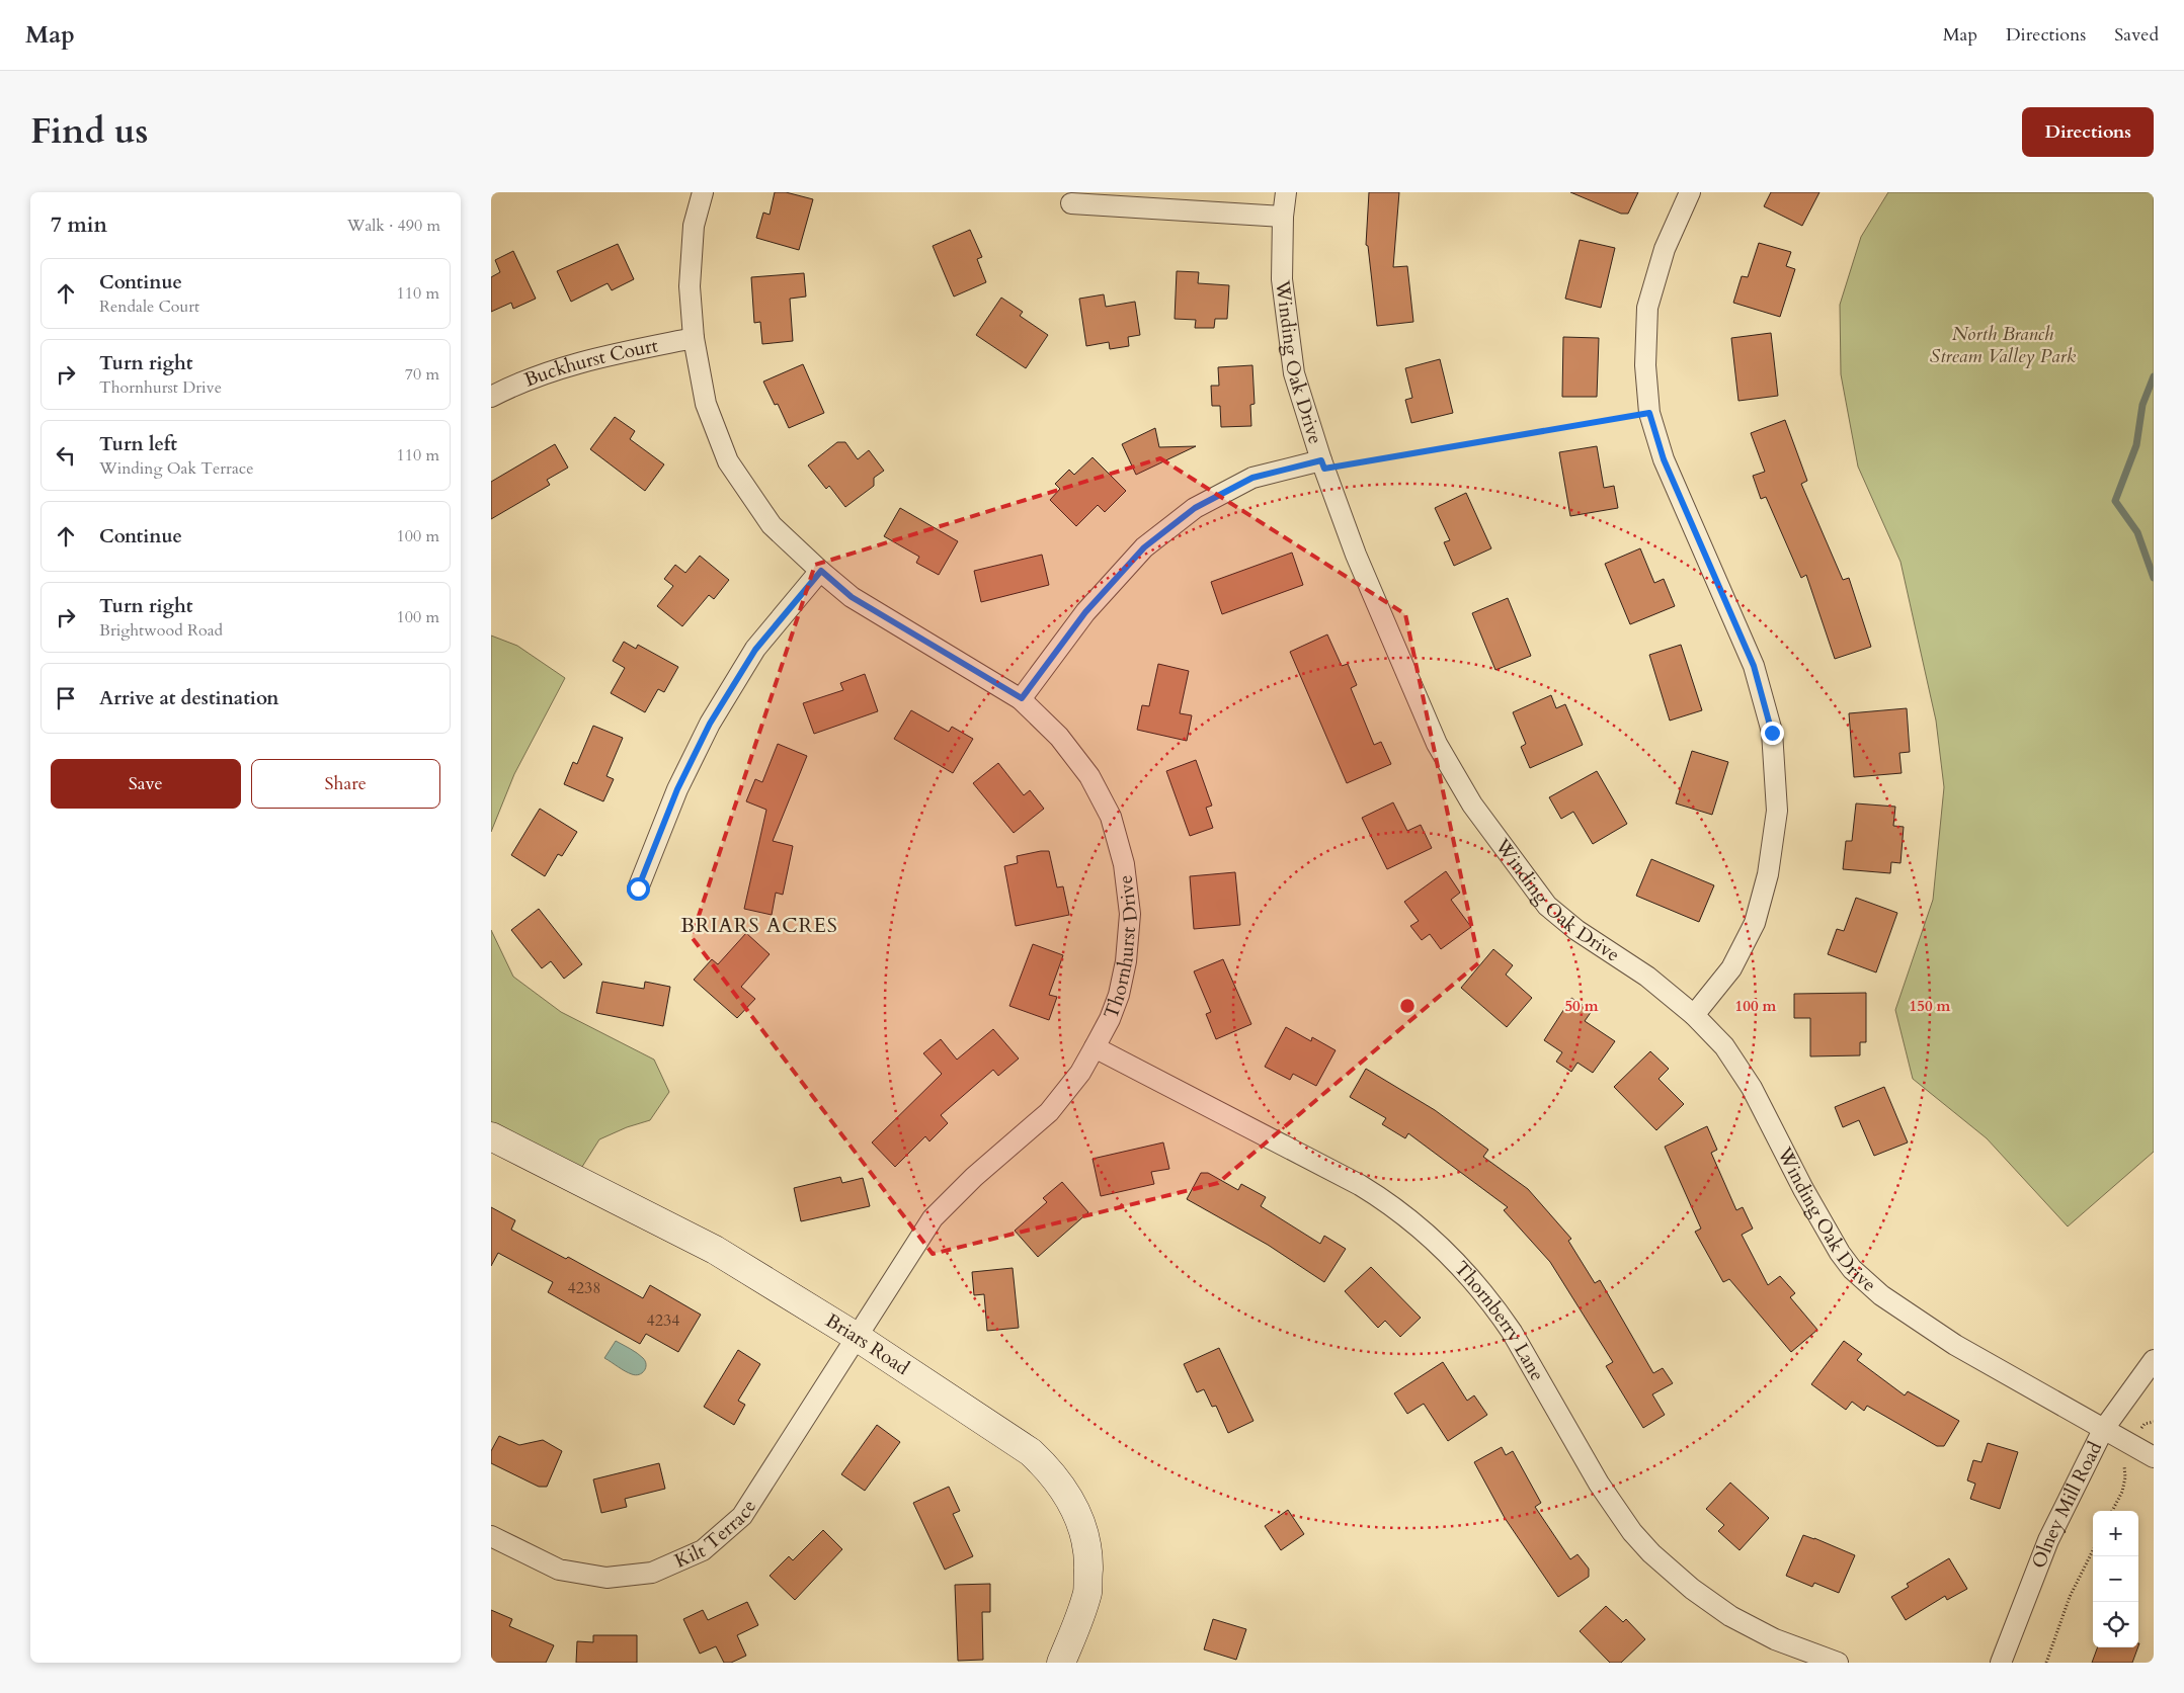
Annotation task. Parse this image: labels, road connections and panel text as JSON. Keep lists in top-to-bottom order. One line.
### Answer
{"streets":{"street":["Winding Oak Drive","Buckhurst Court","Thornhurst Drive","Thornberry Lane","Briars Road","Olney Mill Road","Kilt Terrace"]},"crossings":[["Winding Oak Drive","Olney Mill Road"],["Buckhurst Court","Thornhurst Drive"],["Thornhurst Drive","Thornberry Lane"],["Thornhurst Drive","Briars Road"],["Thornhurst Drive","Kilt Terrace"],["Briars Road","Kilt Terrace"]],"districts":["BRIARS ACRES"],"parks":["North Branch Stream Valley Park"],"house_numbers":["4238","4234"],"page":{"header":"Map","nav":["Map","Directions","Saved"],"title":"Find us","buttons":["Directions",["Save","Share"]],"heading":["7 min","Walk · 490 m"],"list":[["Continue","Rendale Court","110 m"],["Turn right","Thornhurst Drive","70 m"],["Turn left","Winding Oak Terrace","110 m"],["Continue","100 m"],["Turn right","Brightwood Road","100 m"],"Arrive at destination"],"map_buttons":["+","−"]},"rings":["50 m","100 m","150 m"]}
